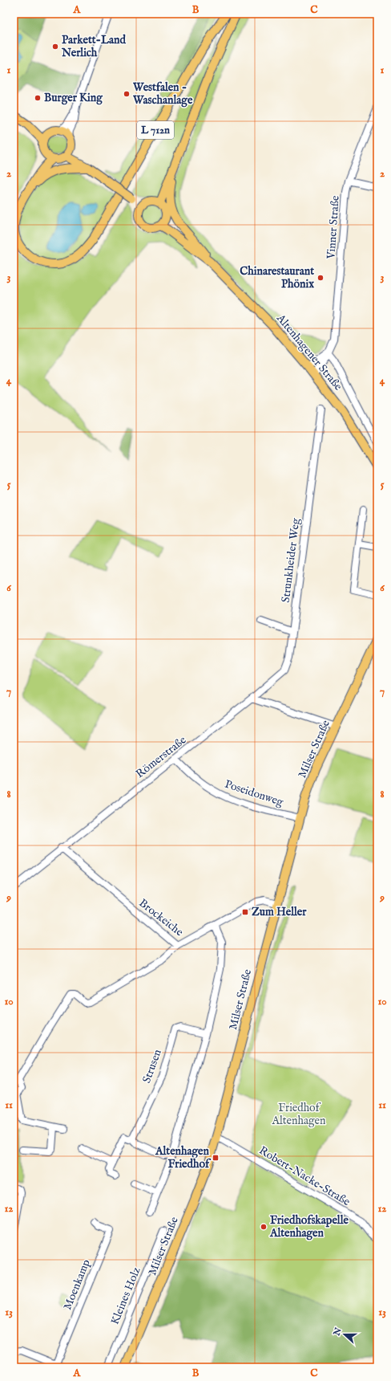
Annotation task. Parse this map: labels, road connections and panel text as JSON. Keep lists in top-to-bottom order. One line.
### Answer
{"streets":{"main road":["L 712n","Altenhagener Straße","Milser Straße"],"street":["Vinner Straße","Strunkheider Weg","Römerstraße","Poseidonweg","Brockeiche","Strusen","Robert-Nacke-Straße","Moenkamp","Kleines Holz"]},"crossings":[["Vinner Straße","Altenhagener Straße"],["Strunkheider Weg","Römerstraße"],["Milser Straße","Poseidonweg"],["Milser Straße","Brockeiche"],["Milser Straße","Robert-Nacke-Straße"],["Römerstraße","Poseidonweg"],["Römerstraße","Brockeiche"]],"parks":["Friedhof Altenhagen"],"places":{"other":["Parkett-Land Nerlich","Westfalen - Waschanlage","Burger King","Chinarestaurant Phönix","Friedhofskapelle Altenhagen"],"transit":["Zum Heller","Altenhagen Friedhof"]},"north":"left","grid":{"columns":["A","B","C"],"rows":["1","2","3","4","5","6","7","8","9","10","11","12","13"]}}
